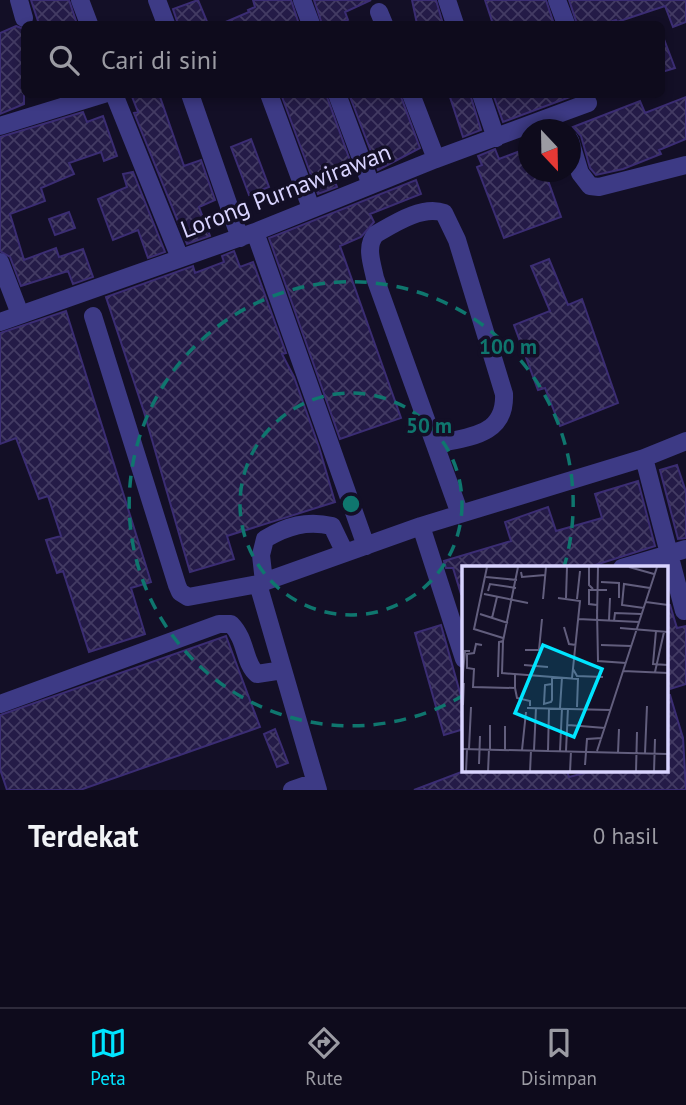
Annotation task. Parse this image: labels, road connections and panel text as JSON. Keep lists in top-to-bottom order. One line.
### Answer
{"streets":{"street":["Lorong Purnawirawan"]},"north":"bottom","page":{"search":"Cari di sini","heading":["Terdekat","0 hasil"],"nav":["Peta","Rute","Disimpan"]},"rings":["100 m","50 m"]}
